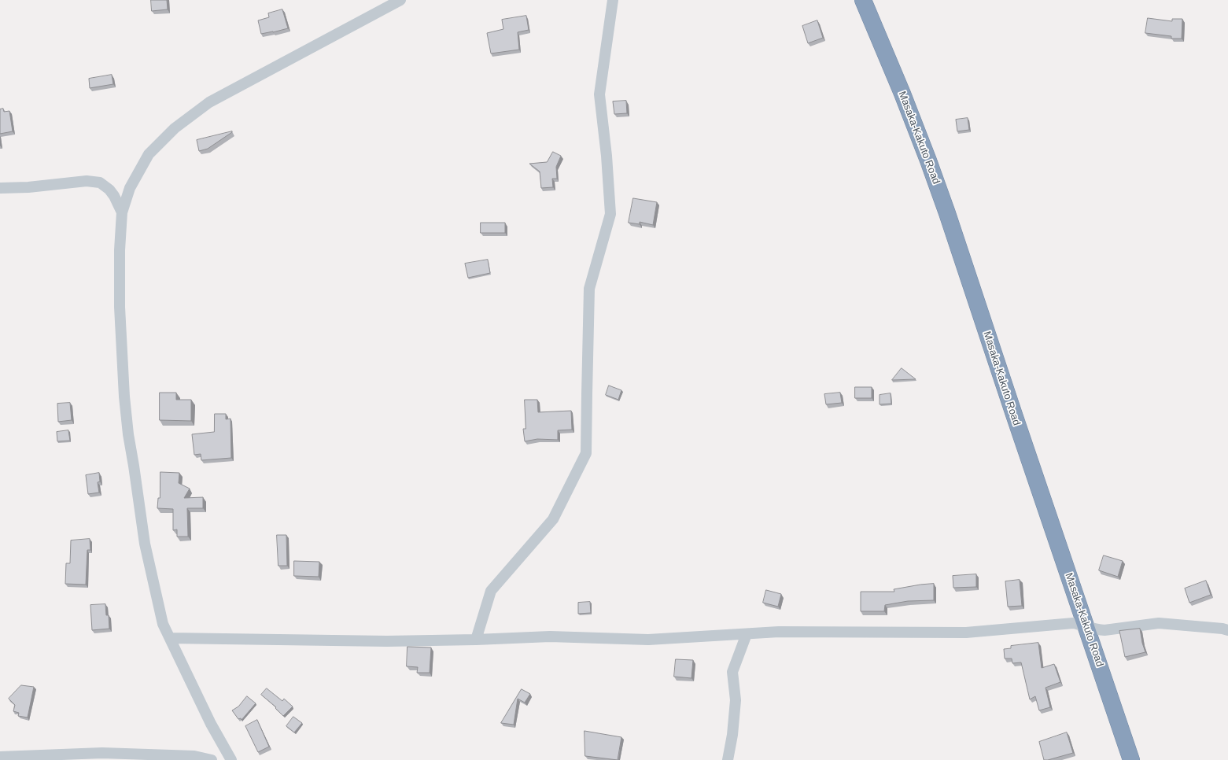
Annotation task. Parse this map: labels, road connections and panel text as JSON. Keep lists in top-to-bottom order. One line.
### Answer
{"streets":{"highway":["Masaka-Kakuto Road"]}}
